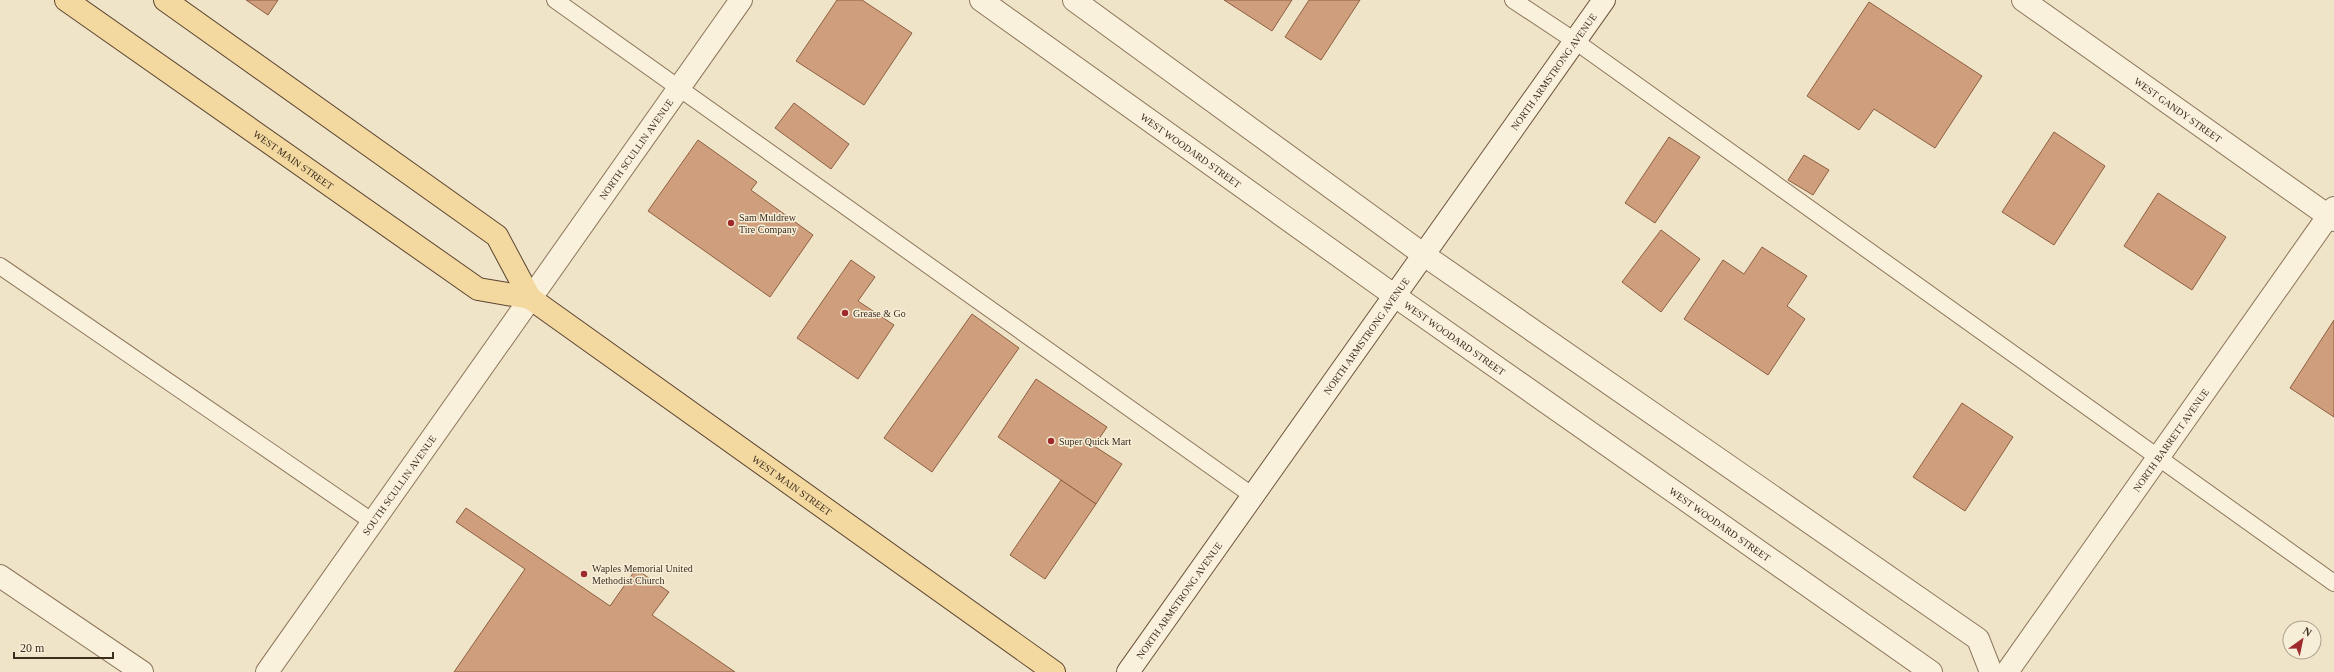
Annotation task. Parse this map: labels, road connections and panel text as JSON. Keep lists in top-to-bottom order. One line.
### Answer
{"streets":{"main road":["WEST MAIN STREET"],"street":["NORTH ARMSTRONG AVENUE","WEST GANDY STREET","NORTH SCULLIN AVENUE","WEST WOODARD STREET","NORTH BARRETT AVENUE","SOUTH SCULLIN AVENUE"]},"crossings":[["NORTH ARMSTRONG AVENUE","WEST WOODARD STREET"],["WEST GANDY STREET","NORTH BARRETT AVENUE"],["NORTH SCULLIN AVENUE","WEST MAIN STREET"],["NORTH SCULLIN AVENUE","SOUTH SCULLIN AVENUE"],["WEST MAIN STREET","SOUTH SCULLIN AVENUE"]],"places":["Sam Muldrew Tire Company","Grease & Go","Super Quick Mart","Waples Memorial United Methodist Church"],"scale_bar":"20 m","north":"top right"}
